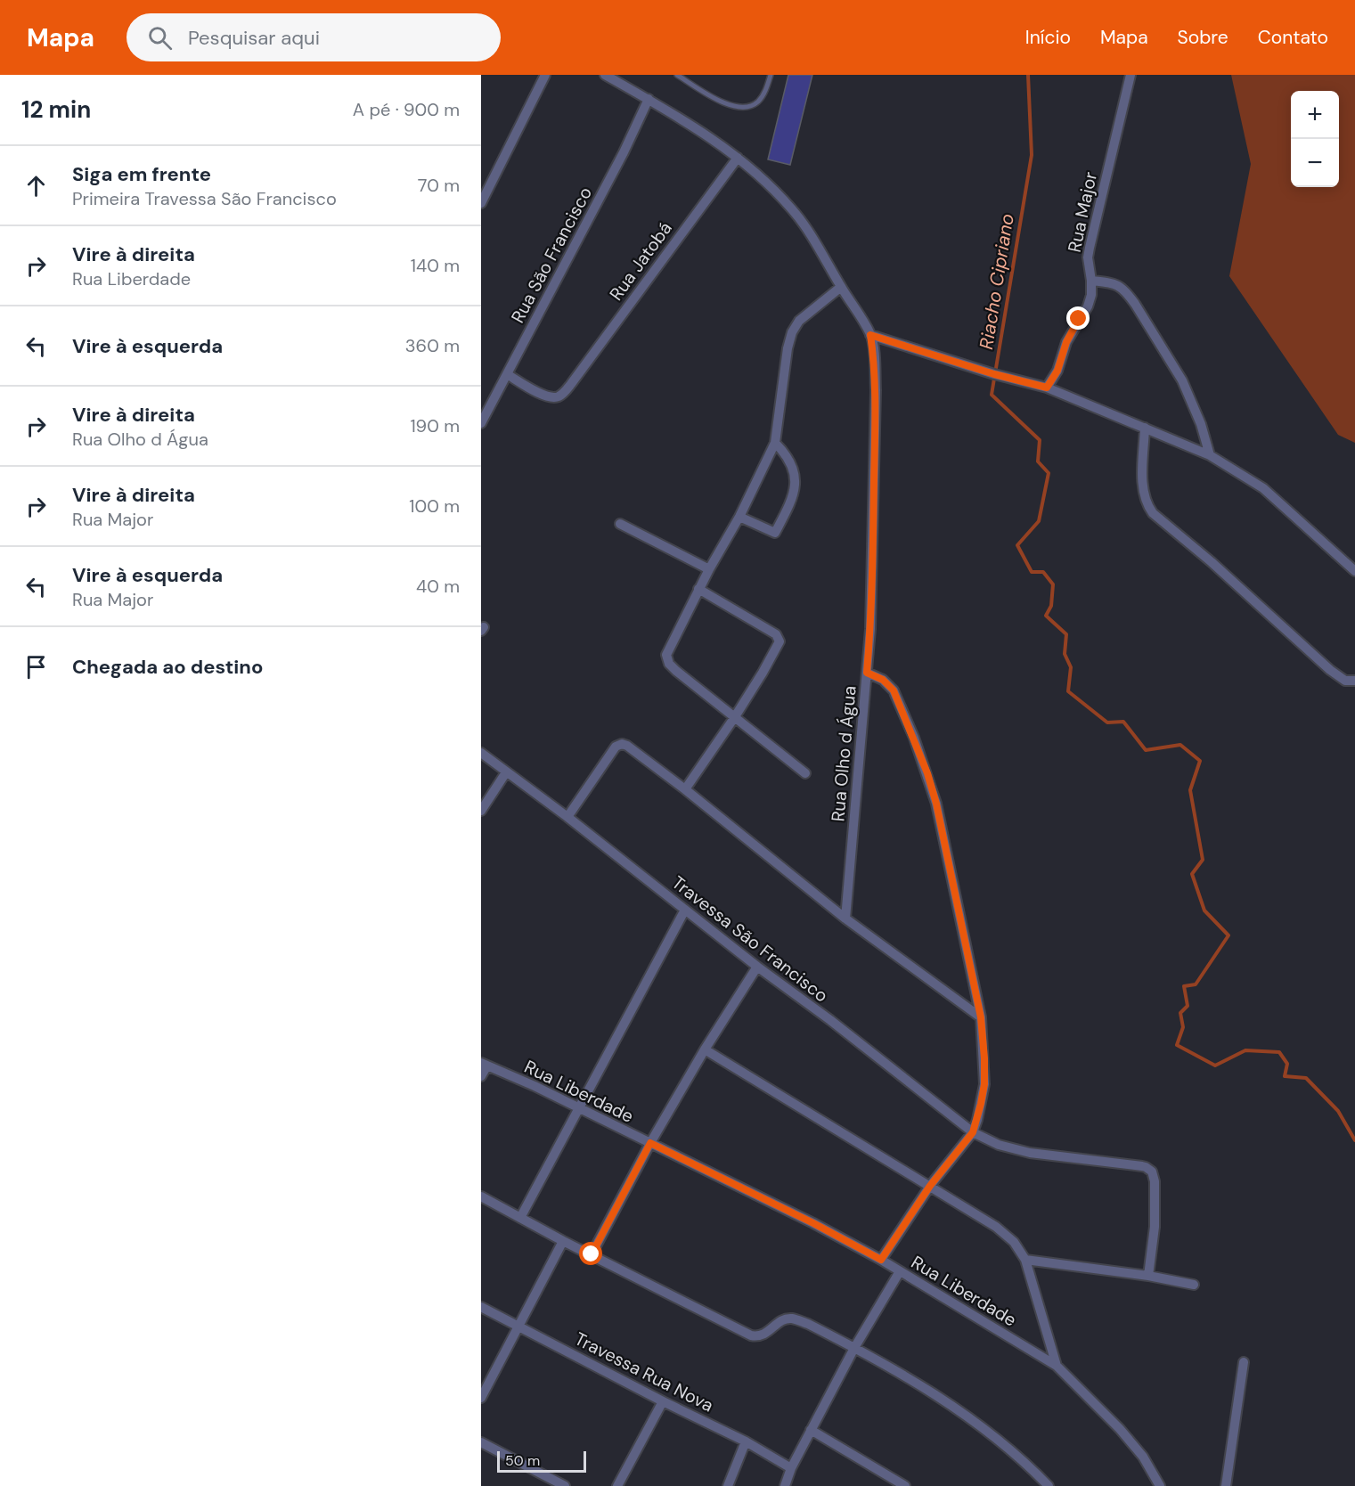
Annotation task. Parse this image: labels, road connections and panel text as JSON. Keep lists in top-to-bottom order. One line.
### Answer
{"streets":{"street":["Rua Major","Rua São Francisco","Rua Jatobá","Rua Olho d Água","Travessa São Francisco","Rua Liberdade","Travessa Rua Nova"]},"crossings":[["Rua São Francisco","Rua Jatobá"]],"water":["Riacho Cipriano"],"scale_bar":"50 m","page":{"header":"Mapa","search":"Pesquisar aqui","nav":["Início","Mapa","Sobre","Contato"],"heading":["12 min","A pé · 900 m"],"map_buttons":["+","−"],"list":[["Siga em frente","Primeira Travessa São Francisco","70 m"],["Vire à direita","Rua Liberdade","140 m"],["Vire à esquerda","360 m"],["Vire à direita","Rua Olho d Água","190 m"],["Vire à direita","Rua Major","100 m"],["Vire à esquerda","Rua Major","40 m"],"Chegada ao destino"],"scale":"50 m"}}
